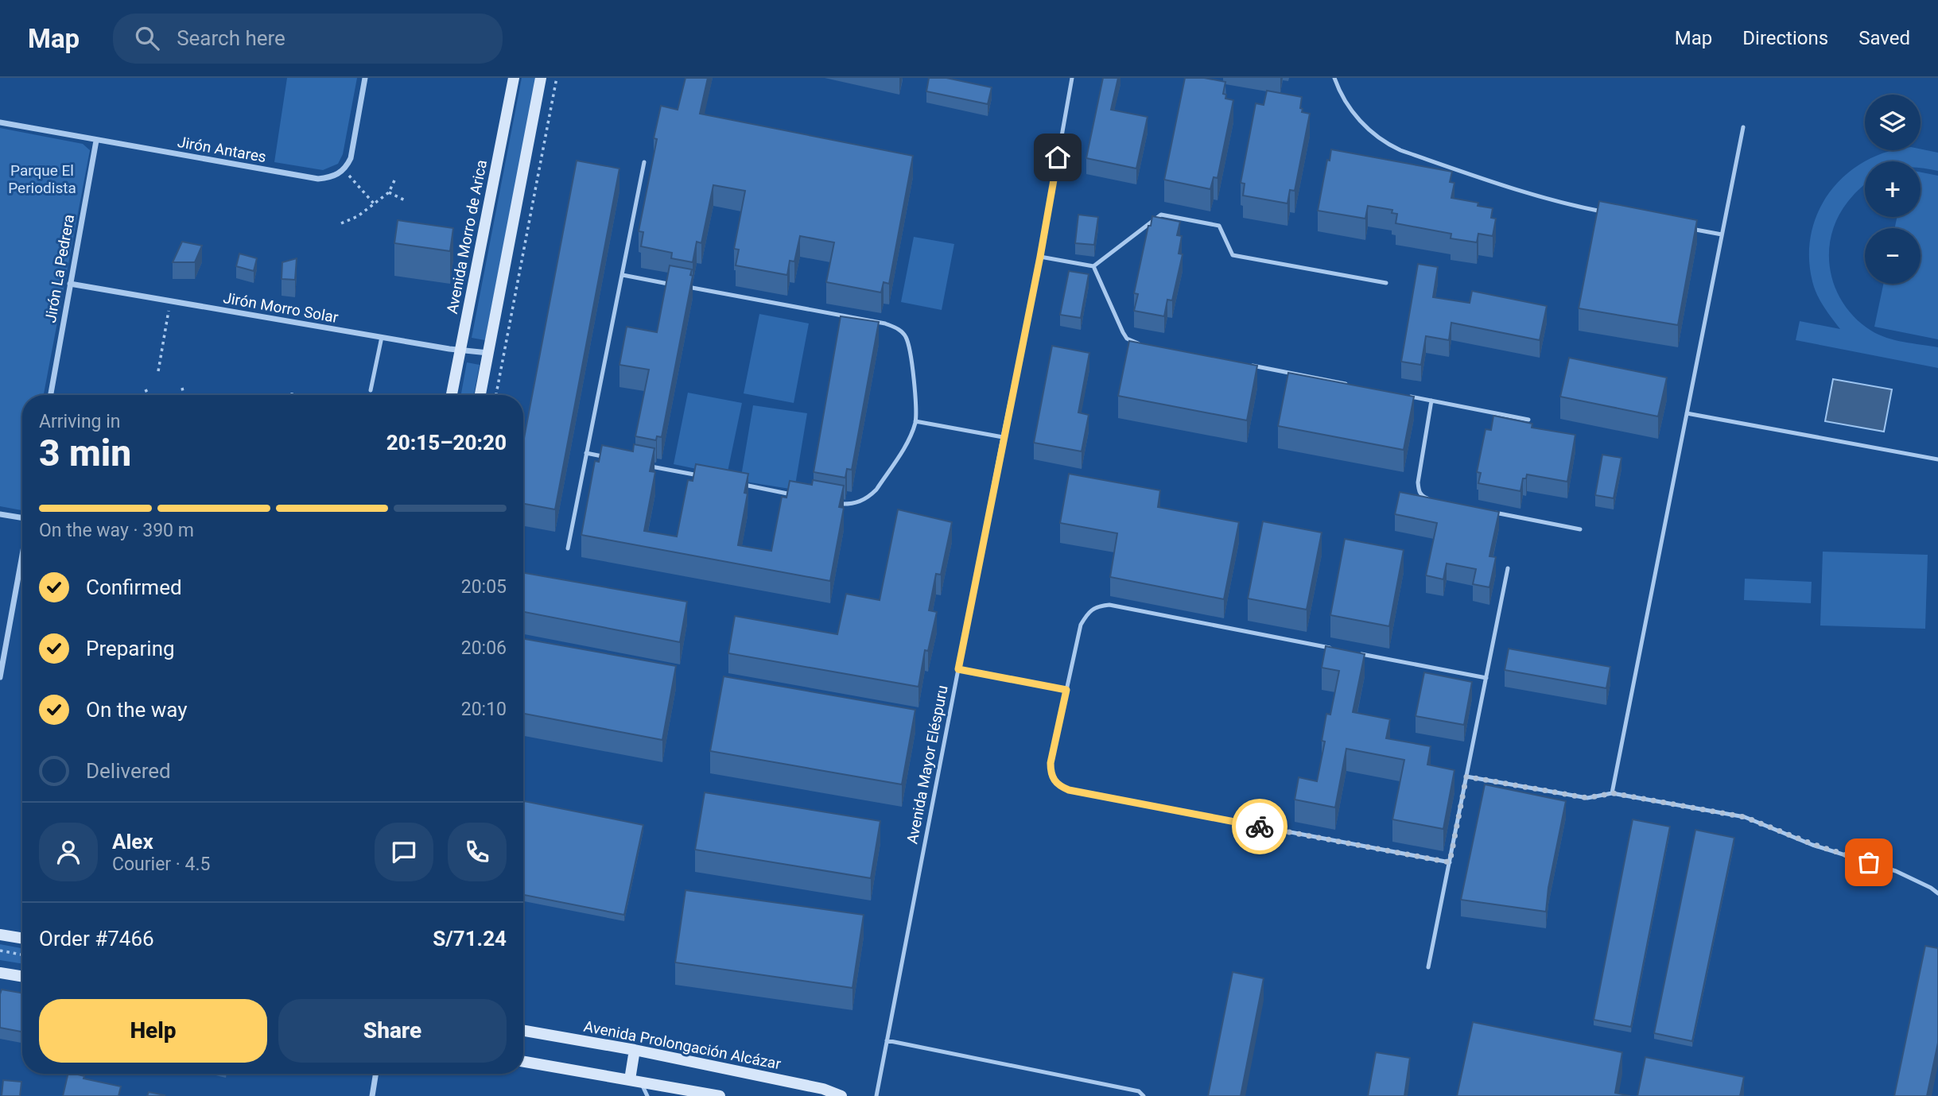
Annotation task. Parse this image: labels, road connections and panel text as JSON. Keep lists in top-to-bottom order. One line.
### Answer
{"streets":{"main road":["Avenida Morro de Arica","Avenida Prolongación Alcázar"],"street":["Jirón Antares","Jirón La Pedrera","Jirón Morro Solar"],"lane":["Avenida Mayor Eléspuru"]},"crossings":[["Jirón Antares","Jirón La Pedrera"],["Avenida Morro de Arica","Jirón Morro Solar"],["Jirón La Pedrera","Jirón Morro Solar"]],"parks":["Parque El Periodista"],"page":{"header":"Map","search":"Search here","nav":["Map","Directions","Saved"],"map_buttons":["+","−"],"heading":["3 min","Arriving in","20:15–20:20"],"panel":["Alex","Courier · 4.5","Order #7466","S/71.24"],"bar":"On the way · 390 m","list":[["Confirmed","20:05"],["Preparing","20:06"],["On the way","20:10"],"Delivered"],"buttons":["Help","Share"]}}
